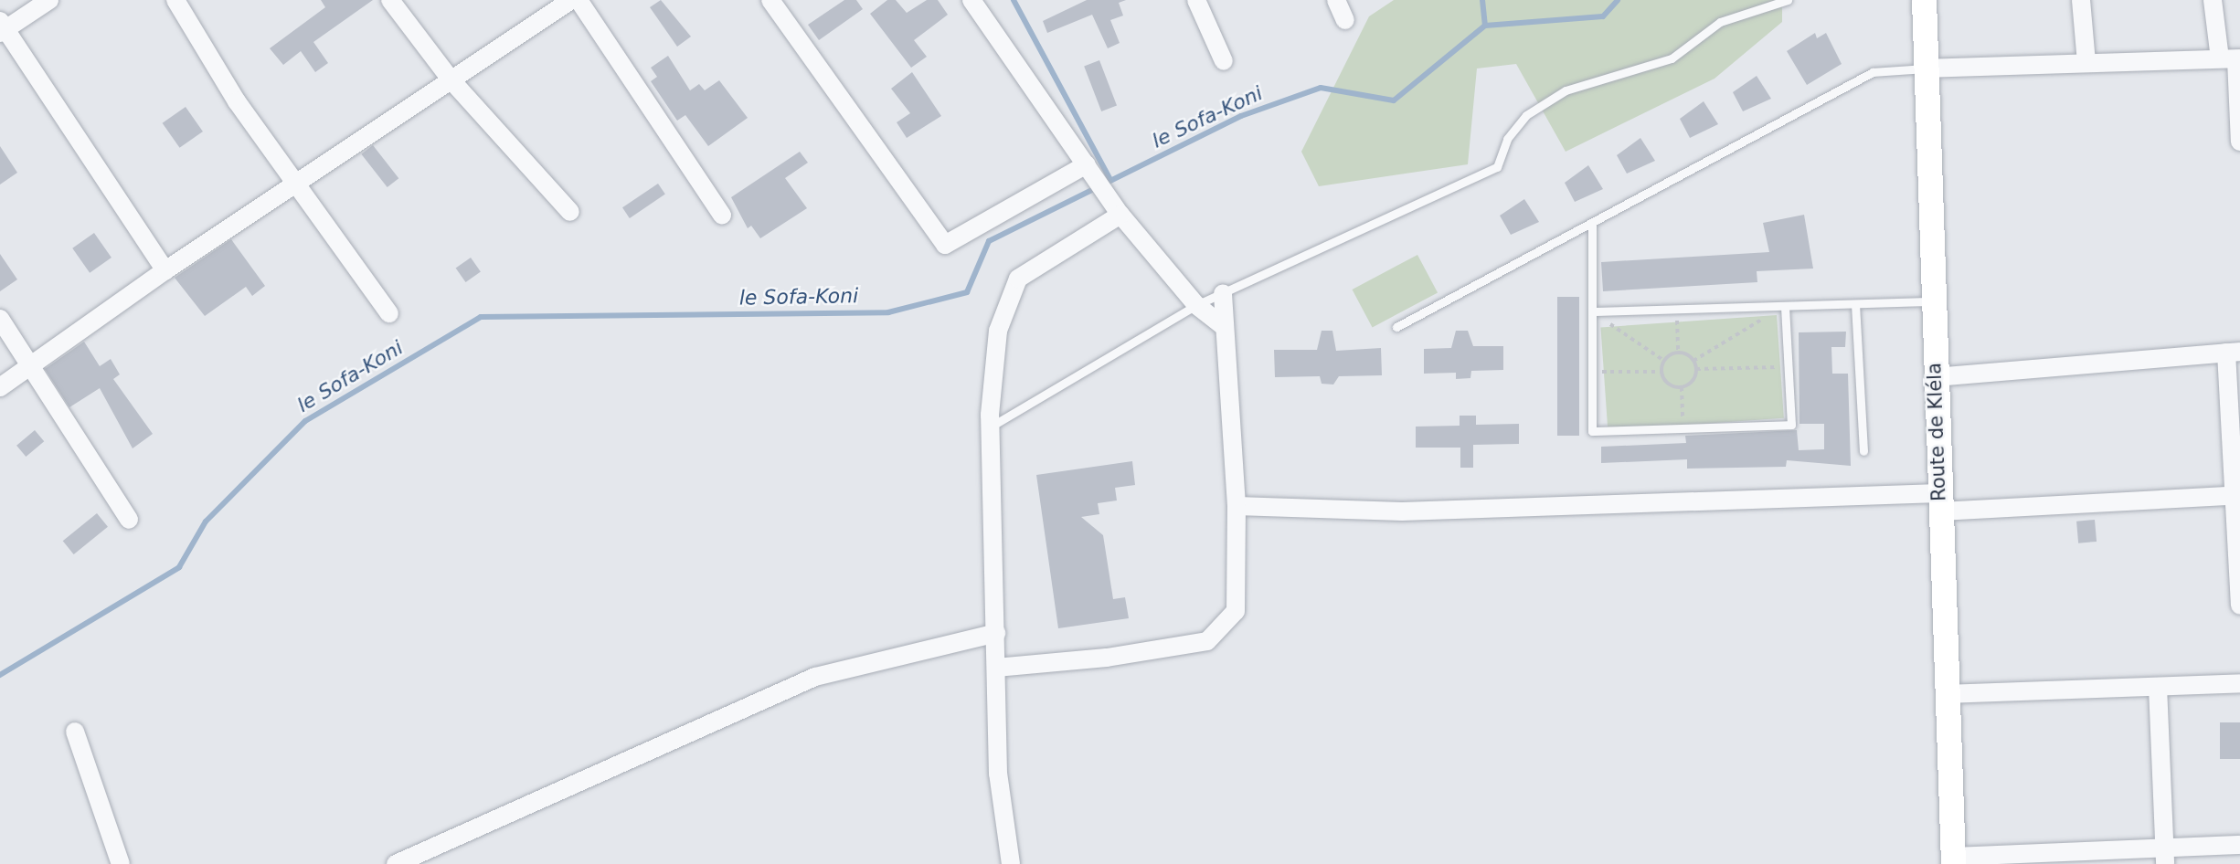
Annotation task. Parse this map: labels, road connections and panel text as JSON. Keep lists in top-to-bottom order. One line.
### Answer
{"streets":{"main road":["Route de Kléla"]},"water":["le Sofa-Koni"]}
